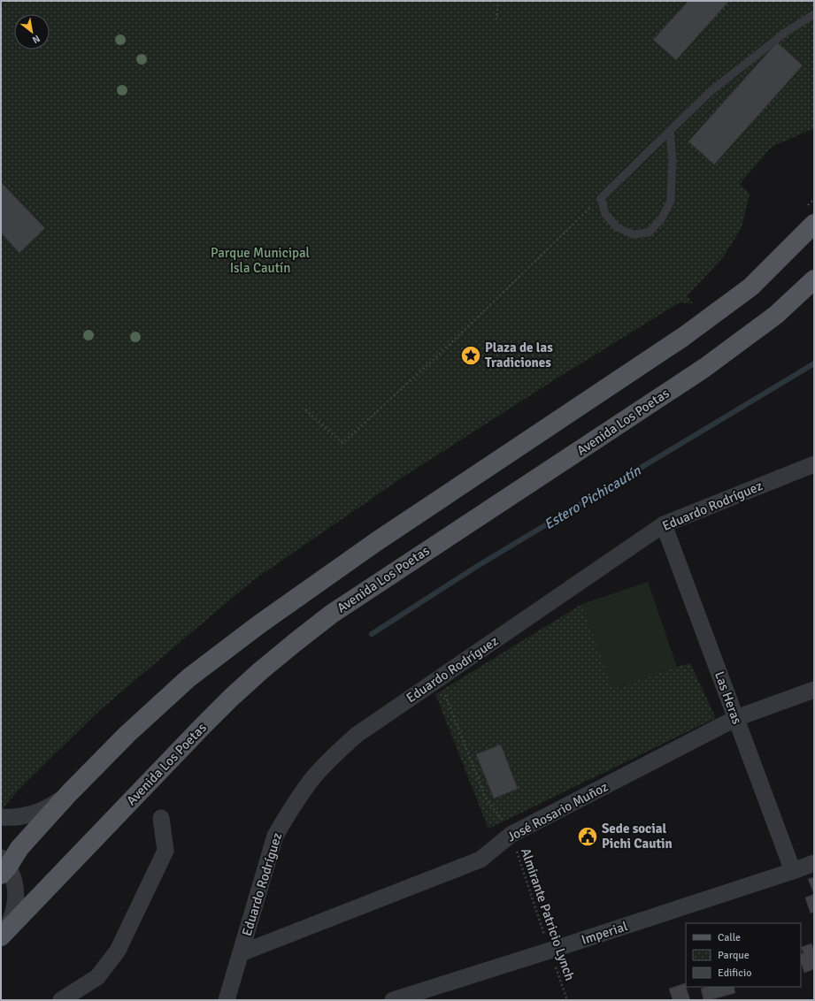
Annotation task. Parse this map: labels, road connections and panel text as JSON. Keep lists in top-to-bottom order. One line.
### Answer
{"streets":{"main road":["Avenida Los Poetas"],"street":["Eduardo Rodríguez","Las Heras","José Rosario Muñoz","Imperial"],"path":["Almirante Patricio Lynch"]},"crossings":[["Eduardo Rodríguez","Las Heras"],["Eduardo Rodríguez","José Rosario Muñoz"],["Eduardo Rodríguez","Almirante Patricio Lynch"],["Las Heras","José Rosario Muñoz"],["Las Heras","Imperial"],["José Rosario Muñoz","Almirante Patricio Lynch"],["Almirante Patricio Lynch","Imperial"]],"water":["Estero Pichicautín"],"parks":["Parque Municipal Isla Cautín"],"places":{"place":["Plaza de las Tradiciones"],"public building":["Sede social Pichi Cautin"]},"legend":["Calle","Parque","Edificio"],"north":"bottom right"}
